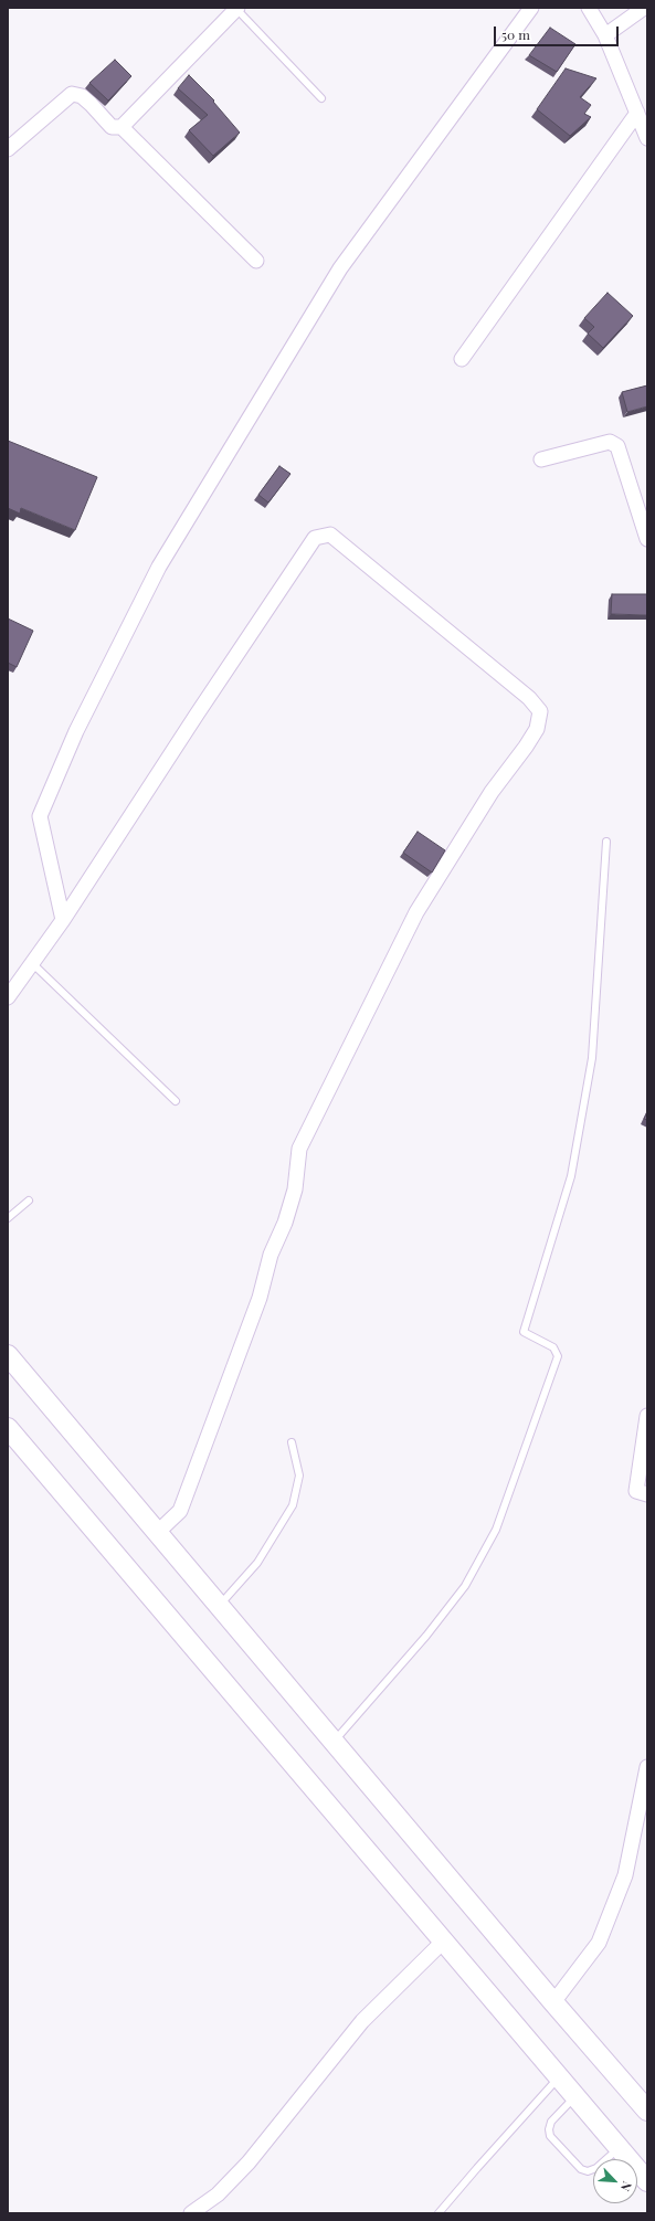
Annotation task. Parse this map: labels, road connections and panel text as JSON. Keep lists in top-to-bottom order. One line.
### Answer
{"scale_bar":"50 m","north":"bottom right"}
